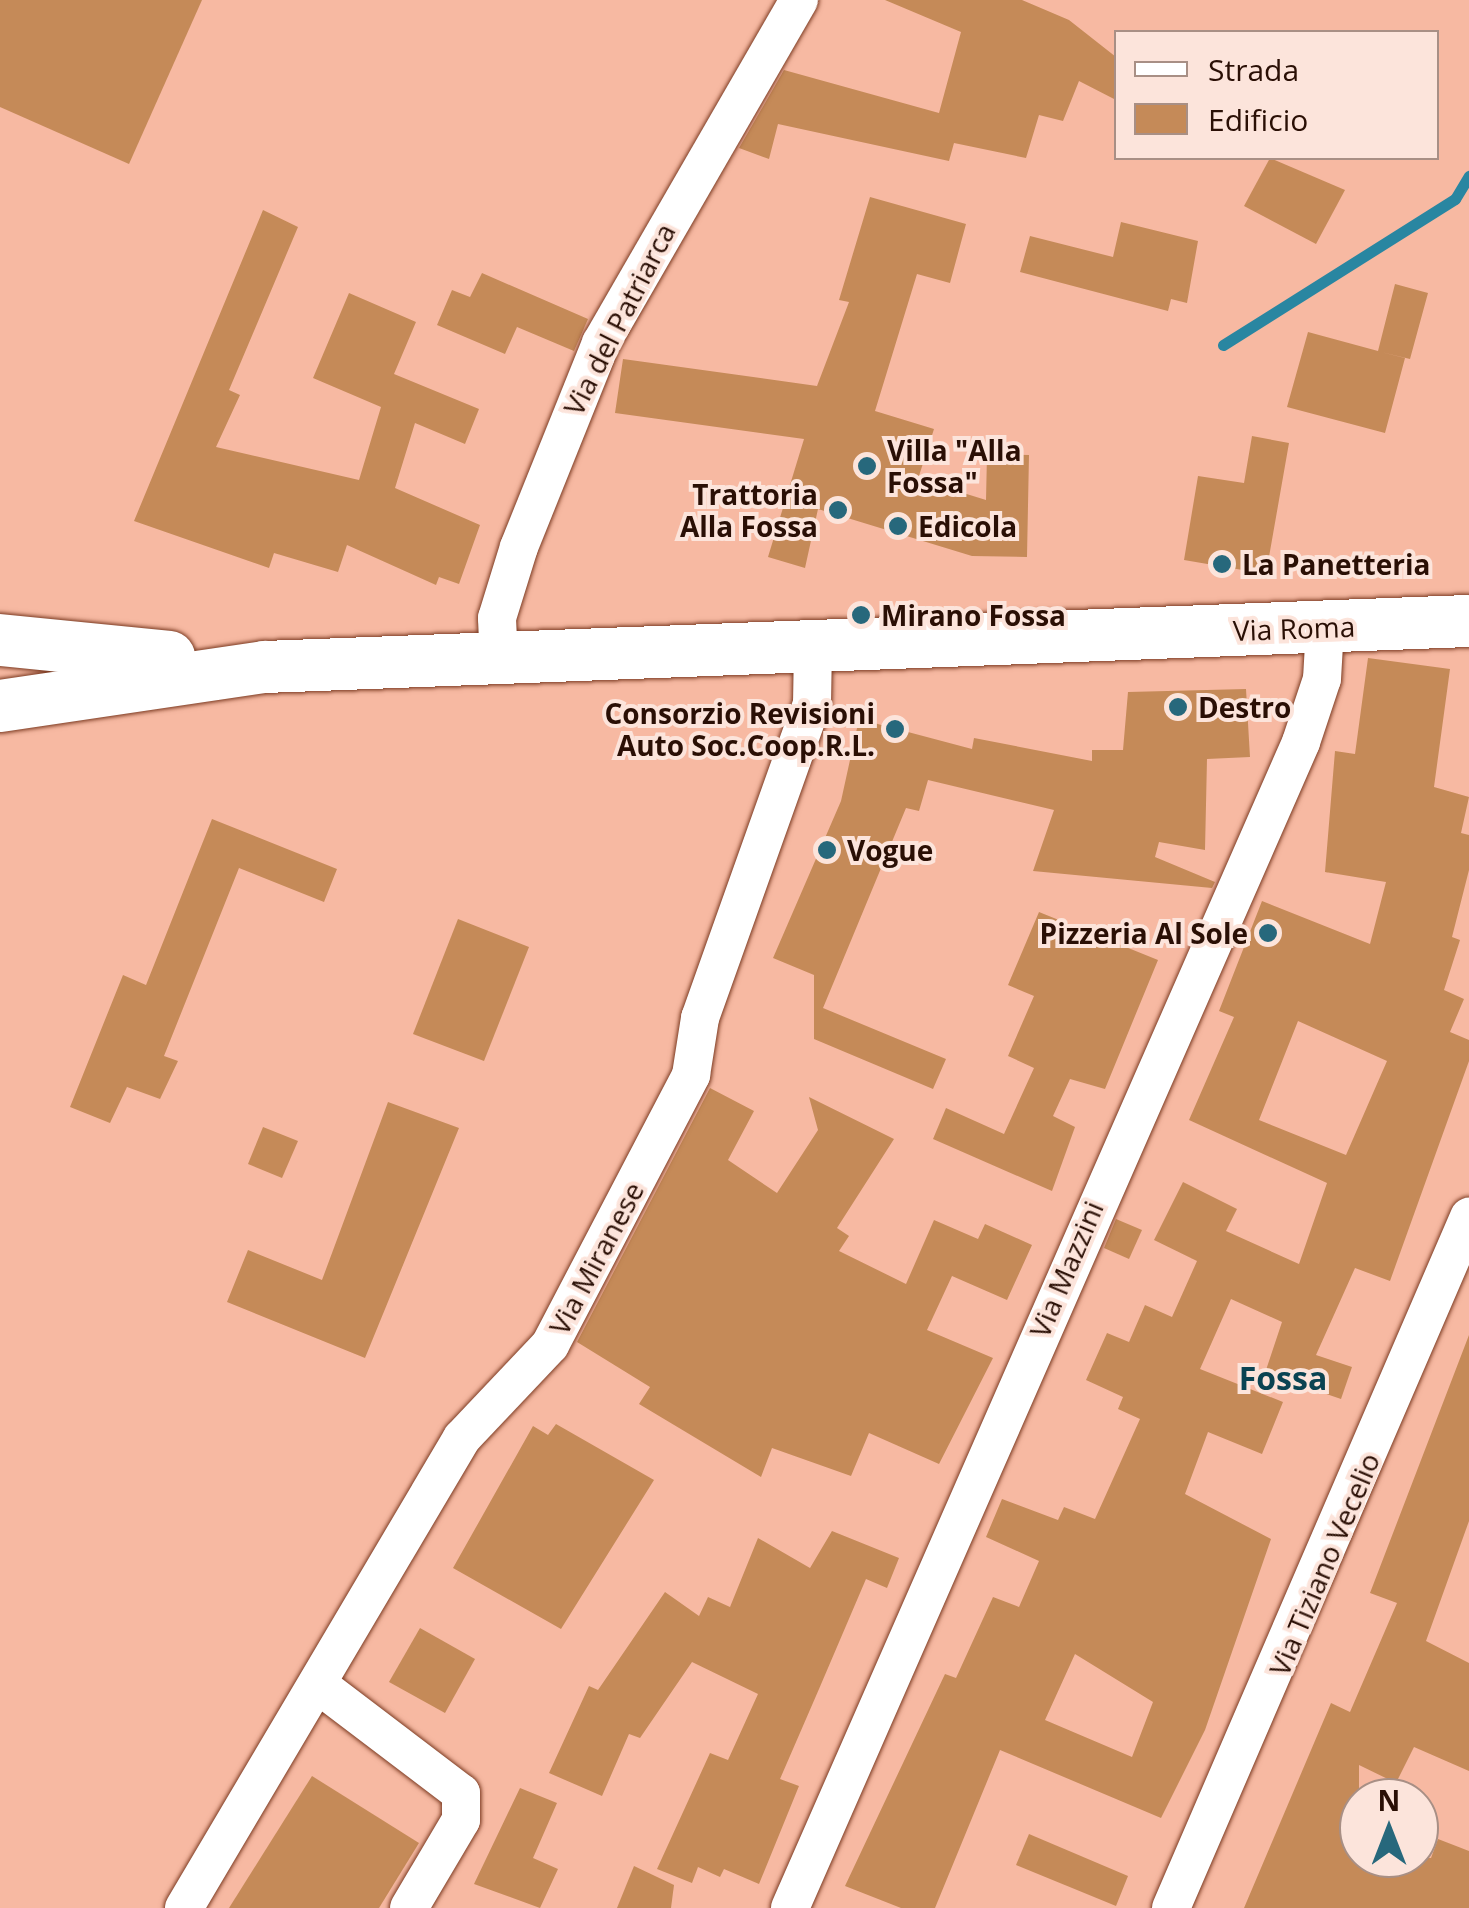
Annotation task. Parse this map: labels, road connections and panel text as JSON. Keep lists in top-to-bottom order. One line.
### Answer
{"streets":{"main road":["Via Roma"],"street":["Via del Patriarca","Via Miranese","Via Mazzini","Via Tiziano Vecelio"]},"crossings":[["Via Roma","Via Miranese"],["Via Roma","Via Mazzini"]],"districts":["Fossa"],"places":["Villa \"Alla Fossa\"","Trattoria Alla Fossa","Edicola","La Panetteria","Mirano Fossa","Destro","Consorzio Revisioni Auto Soc.Coop.R.L.","Vogue","Pizzeria Al Sole"],"legend":["Strada","Edificio"],"north":"top"}
